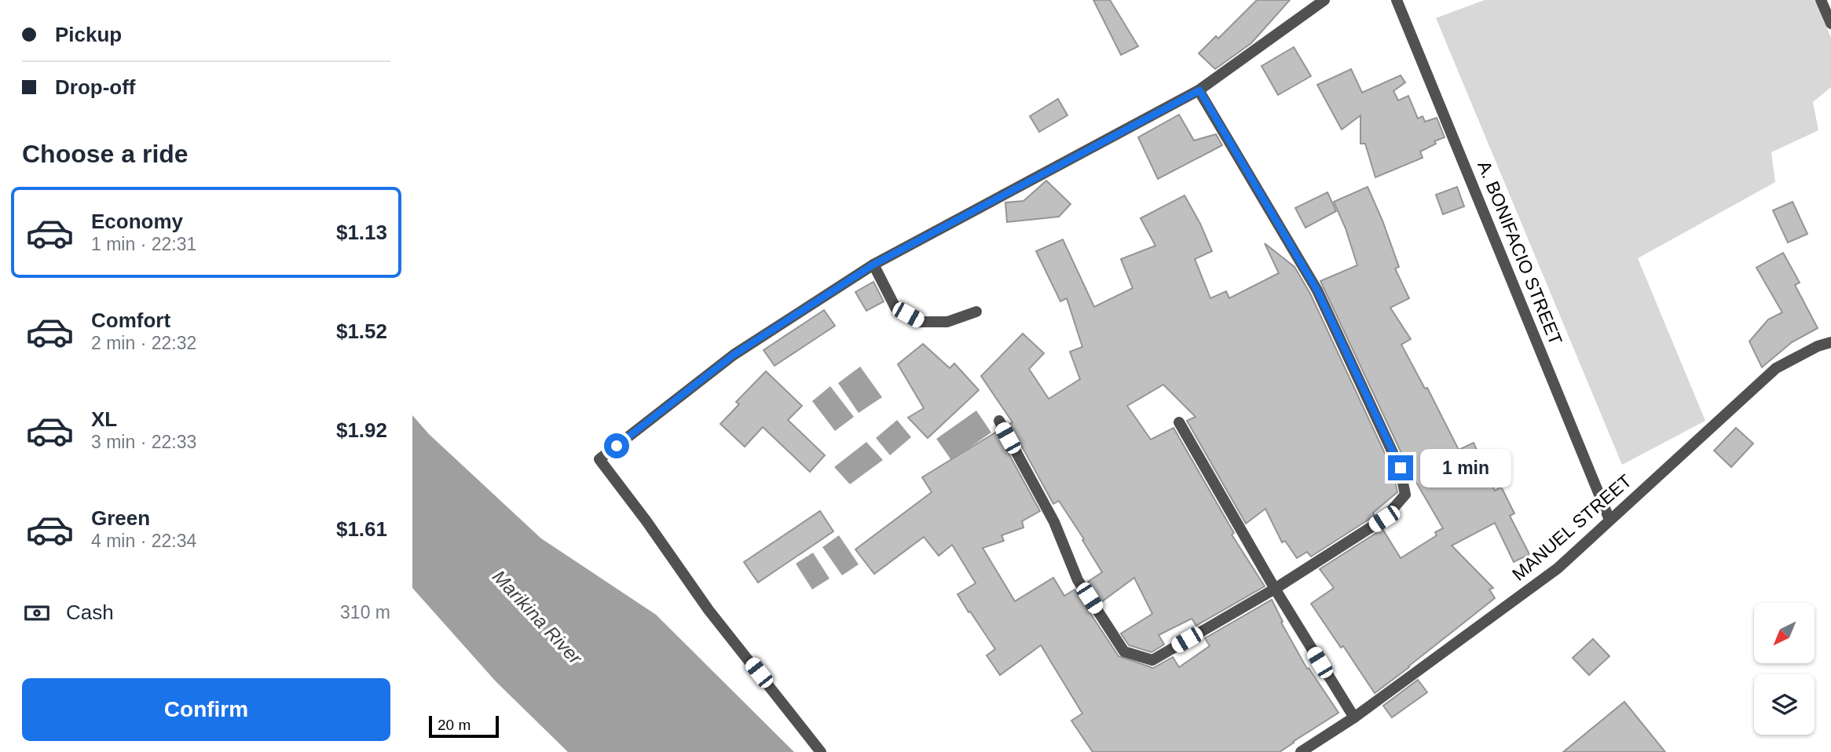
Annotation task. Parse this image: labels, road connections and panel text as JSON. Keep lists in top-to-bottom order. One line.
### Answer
{"streets":{"street":["A. BONIFACIO STREET","MANUEL STREET"]},"crossings":[["A. BONIFACIO STREET","MANUEL STREET"]],"water":["Marikina River"],"scale_bar":"20 m","north":"bottom left","page":{"banner":["Pickup","Drop-off"],"heading":"Choose a ride","list":[{"name":"Economy","note":"1 min · 22:31","value":"$1.13"},{"name":"Comfort","note":"2 min · 22:32","value":"$1.52"},{"name":"XL","note":"3 min · 22:33","value":"$1.92"},{"name":"Green","note":"4 min · 22:34","value":"$1.61"}],"bubble":"1 min","pay":["Cash","310 m"],"buttons":"Confirm","scale":"20 m"}}
